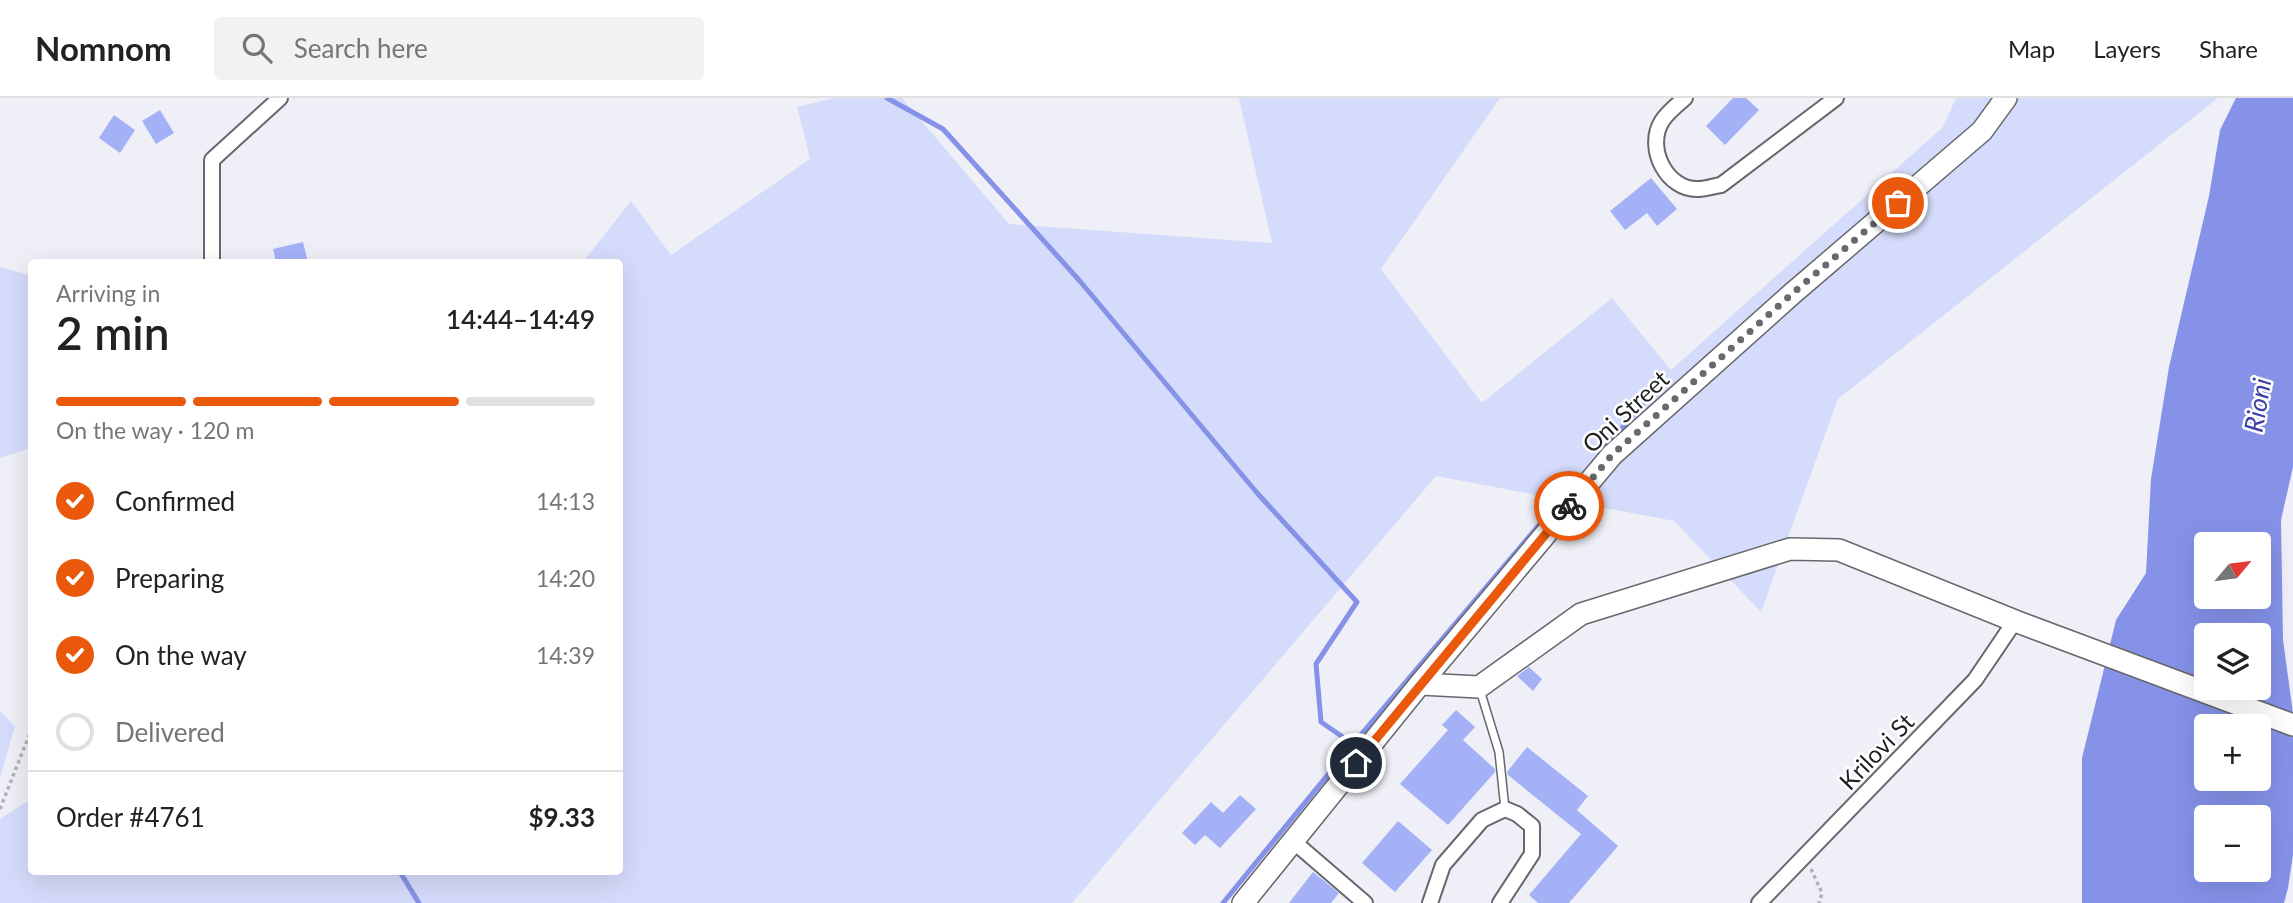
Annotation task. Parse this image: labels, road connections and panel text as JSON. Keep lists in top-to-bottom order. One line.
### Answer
{"streets":{"main road":["Oni Street"],"street":["Krilovi St"]},"water":["Rioni"],"north":"top right","page":{"header":"Nomnom","search":"Search here","nav":["Map","Layers","Share"],"heading":["2 min","Arriving in","14:44–14:49"],"panel":["Order #4761","$9.33"],"bar":"On the way · 120 m","list":[["Confirmed","14:13"],["Preparing","14:20"],["On the way","14:39"],"Delivered"],"map_buttons":["+","−"]}}
